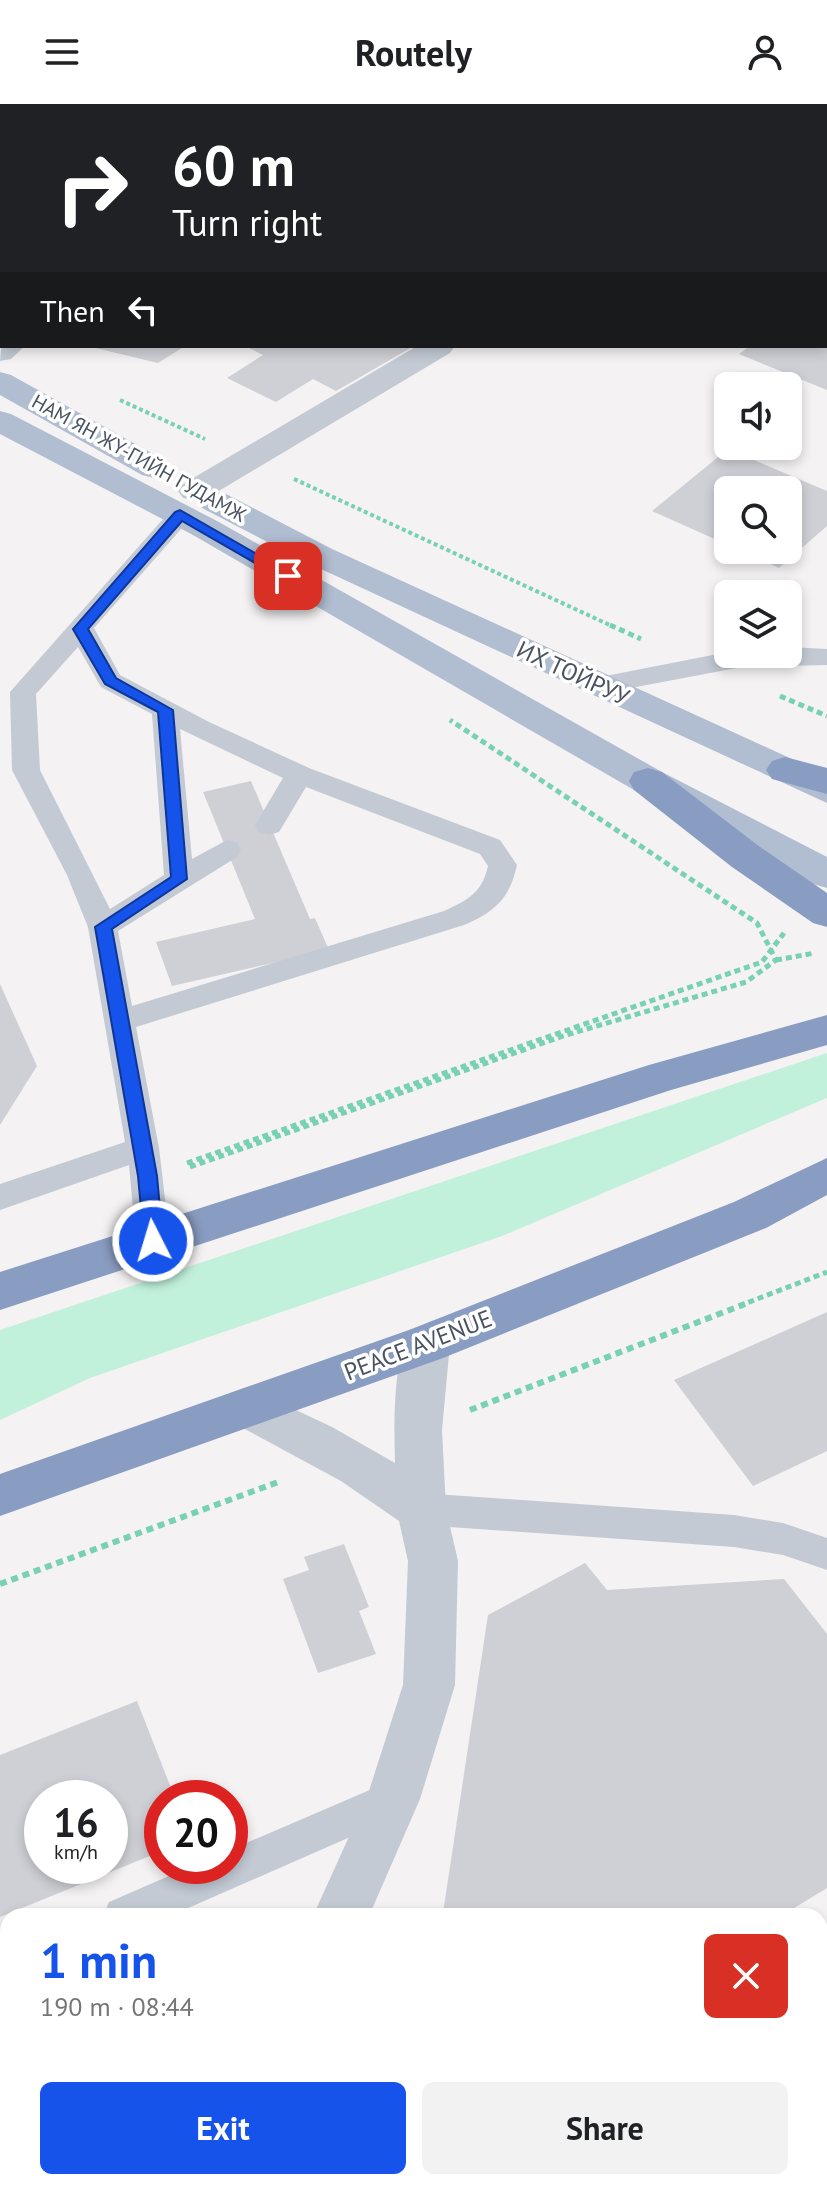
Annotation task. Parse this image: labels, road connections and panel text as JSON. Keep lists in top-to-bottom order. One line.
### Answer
{"streets":{"highway":["PEACE AVENUE"],"main road":["НАМ ЯН ЖҮ-ГИЙН ГУДАМЖ","ИХ ТОЙРУУ"]},"crossings":[["НАМ ЯН ЖҮ-ГИЙН ГУДАМЖ","ИХ ТОЙРУУ"]],"page":{"header":"Routely","turn":["60 m","Turn right"],"then":"Then","speed":"16 km/h","limit":"20","heading":["1 min","190 m · 08:44"],"buttons":["Exit","Share"]}}
